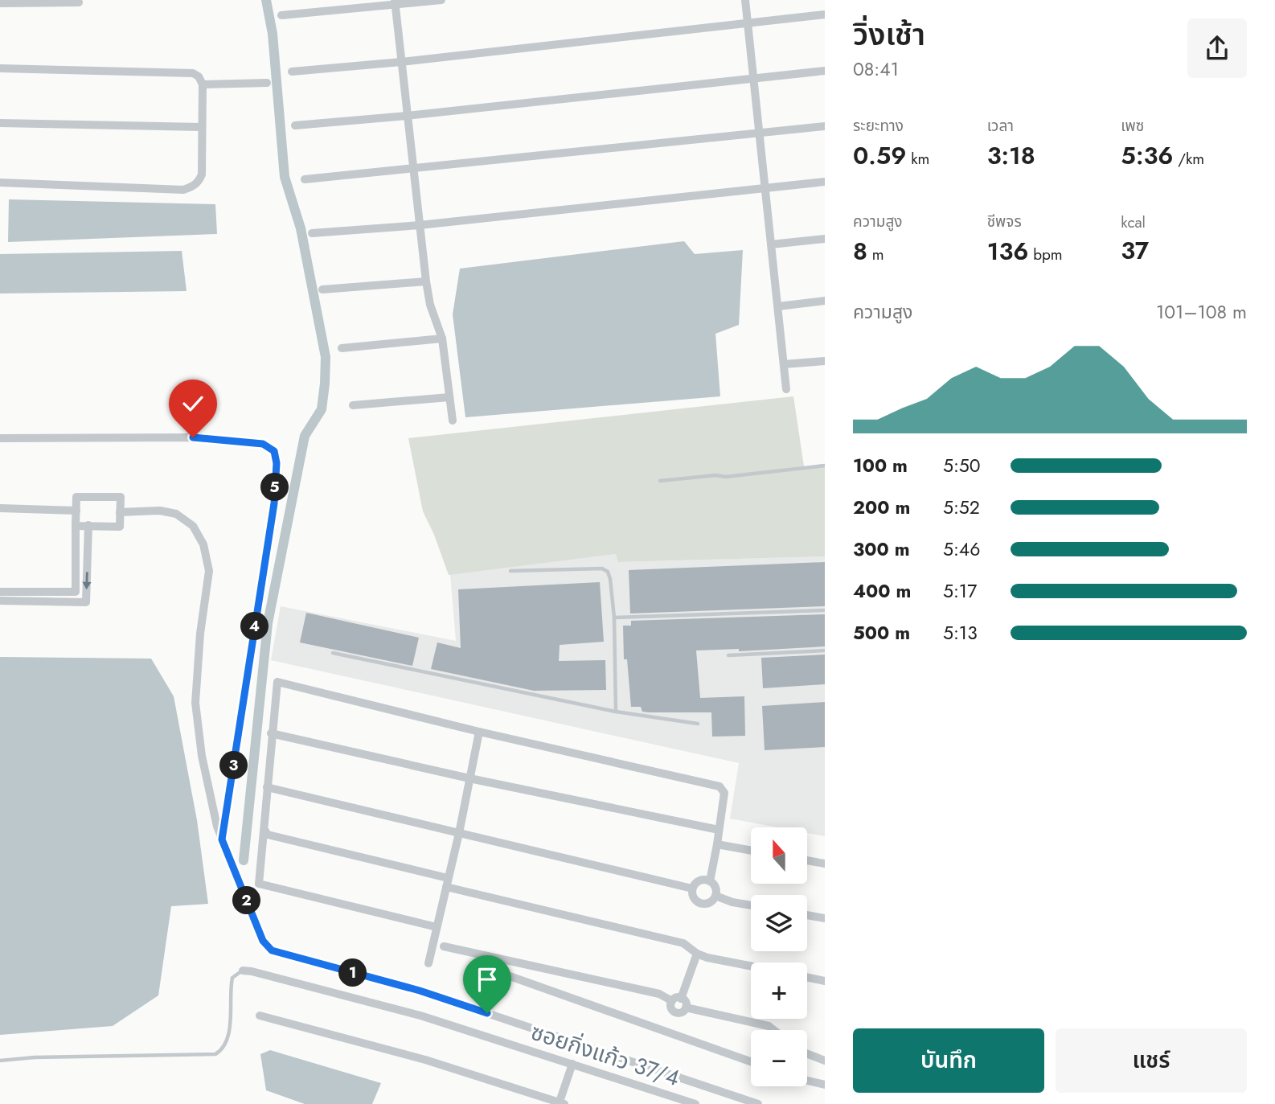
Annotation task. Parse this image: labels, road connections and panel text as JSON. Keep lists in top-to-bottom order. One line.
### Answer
{"streets":{"street":["ซอยกิ่งแก้ว 37/4"]},"north":"top","page":{"heading":["วิ่งเช้า","08:41"],"stats":[["ระยะทาง","0.59 km"],["เวลา","3:18"],["เพซ","5:36 /km"],["ความสูง","8 m"],["ชีพจร","136 bpm"],["kcal","37"]],"chart":["ความสูง","101–108 m"],"list":[{"name":"100 m","note":"5:50"},{"name":"200 m","note":"5:52"},{"name":"300 m","note":"5:46"},{"name":"400 m","note":"5:17"},{"name":"500 m","note":"5:13"}],"pins":["5","4","3","2","1"],"map_buttons":["+","−"],"buttons":["บันทึก","แชร์"]}}
